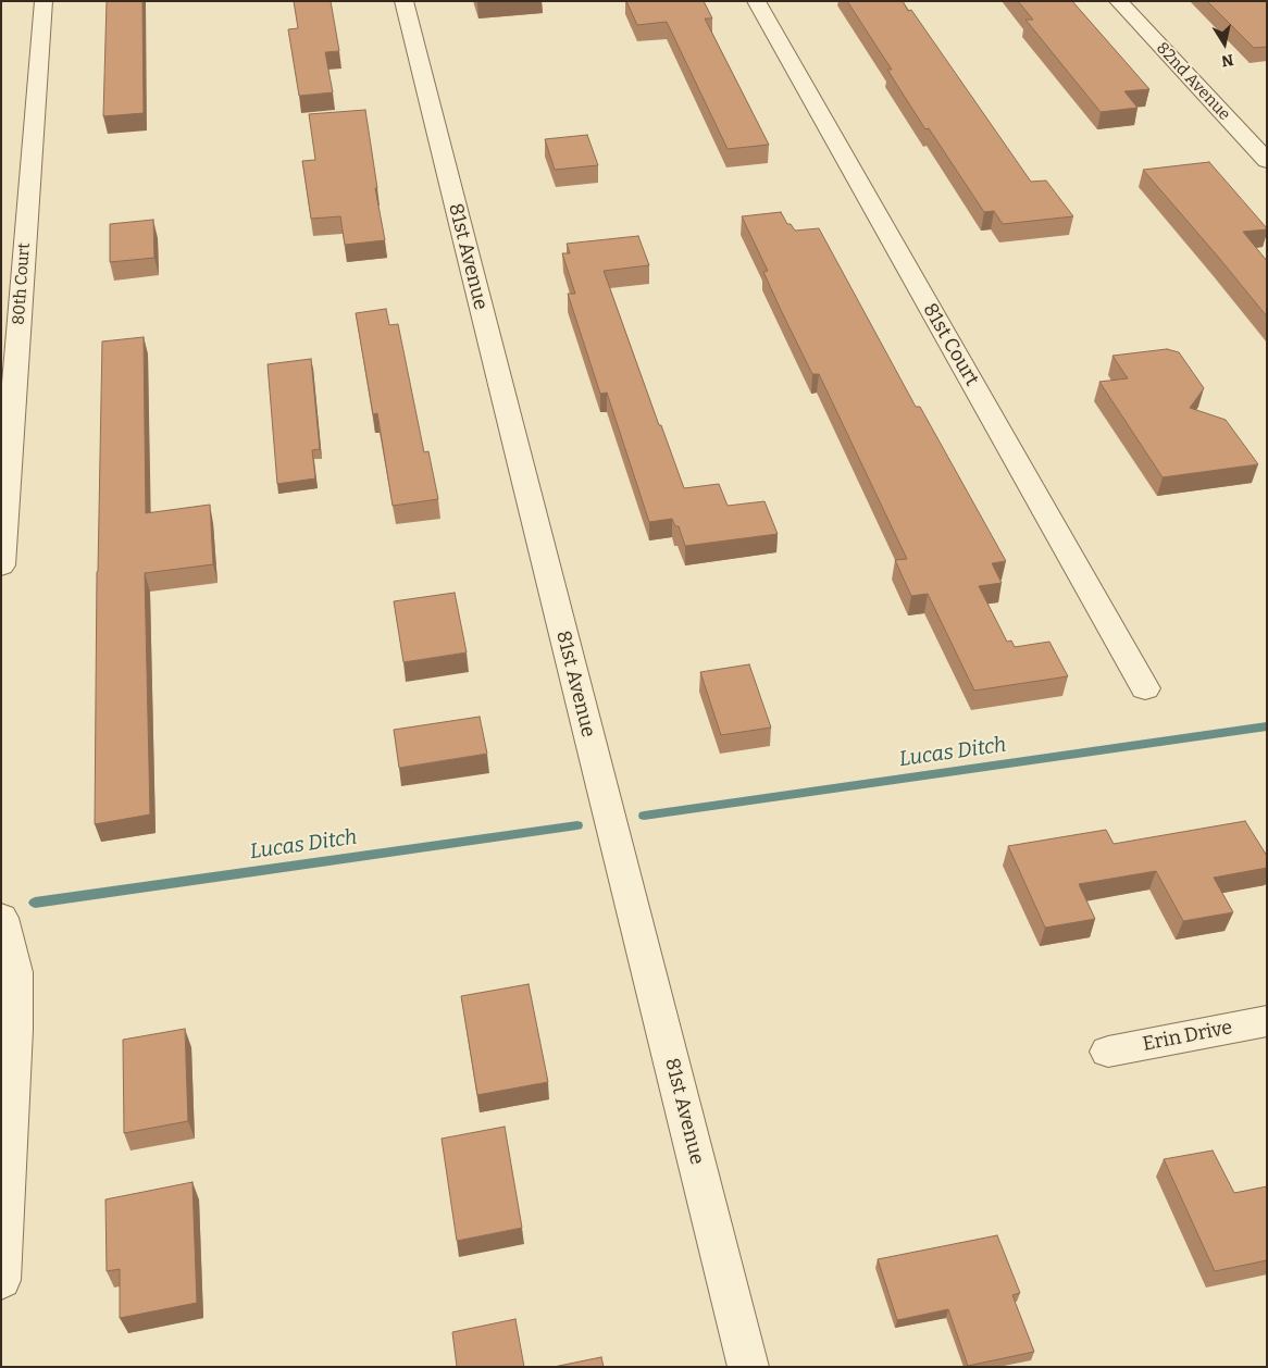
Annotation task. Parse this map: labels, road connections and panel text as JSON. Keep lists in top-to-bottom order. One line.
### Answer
{"streets":{"street":["82nd Avenue","81st Avenue","80th Court","81st Court","Erin Drive"]},"water":["Lucas Ditch"],"north":"bottom"}
